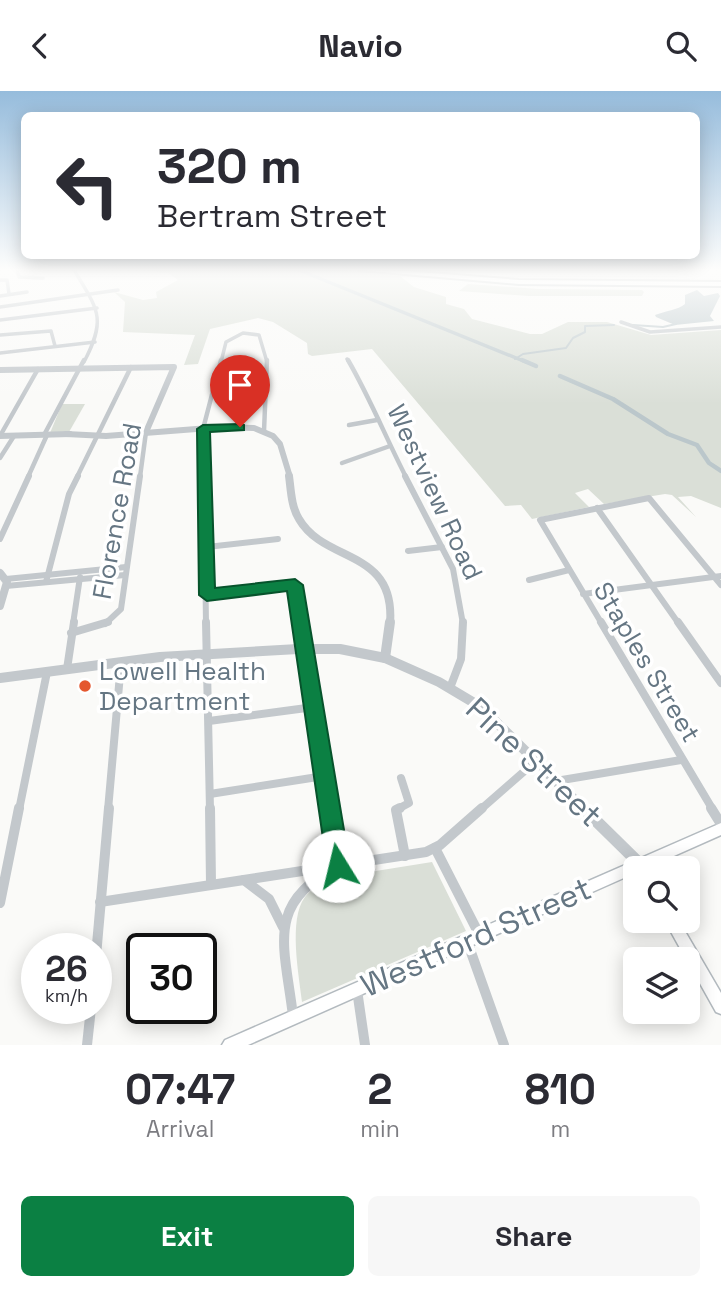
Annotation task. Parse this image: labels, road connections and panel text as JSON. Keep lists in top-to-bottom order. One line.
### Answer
{"streets":{"main road":["Westford Street"],"street":["Westview Road","Florence Road","Staples Street","Pine Street"]},"crossings":[["Westview Road","Pine Street"],["Staples Street","Westford Street"]],"places":["Lowell Health Department"],"page":{"header":"Navio","turn":["320 m","Bertram Street"],"speed":"26 km/h","limit":"30","eta":["07:47","Arrival","2","min","810","m"],"buttons":["Exit","Share"]}}
